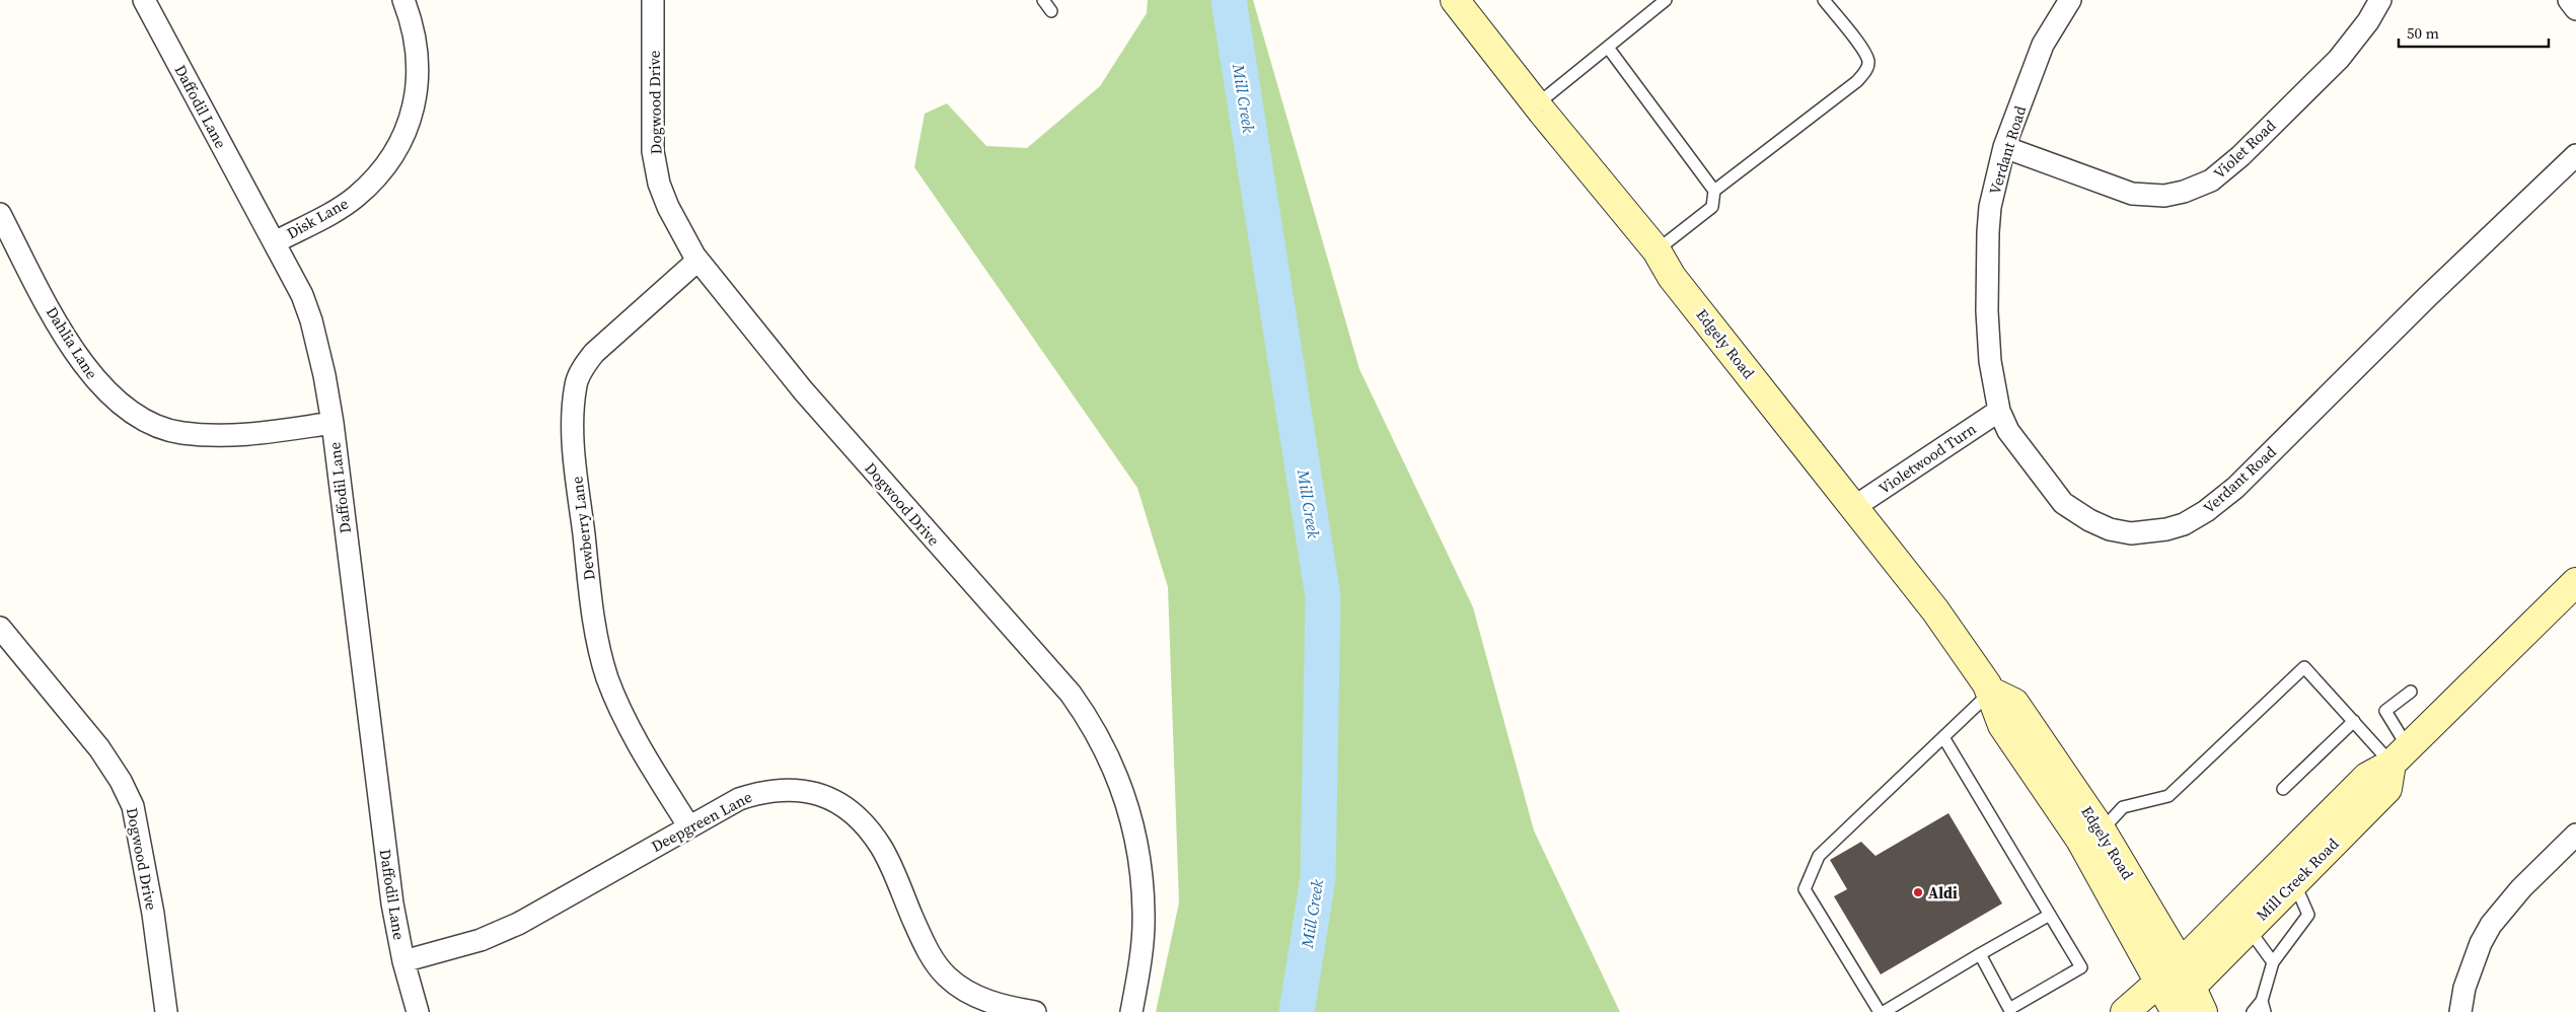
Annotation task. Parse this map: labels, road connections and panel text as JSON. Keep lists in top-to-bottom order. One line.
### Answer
{"streets":{"main road":["Edgely Road","Mill Creek Road"],"street":["Dogwood Drive","Daffodil Lane","Violet Road","Verdant Road","Disk Lane","Dahlia Lane","Violetwood Turn","Dewberry Lane","Deepgreen Lane"]},"crossings":[["Dogwood Drive","Dewberry Lane"],["Daffodil Lane","Disk Lane"],["Daffodil Lane","Dahlia Lane"],["Daffodil Lane","Deepgreen Lane"],["Violet Road","Verdant Road"],["Verdant Road","Violetwood Turn"],["Edgely Road","Violetwood Turn"],["Edgely Road","Mill Creek Road"],["Dewberry Lane","Deepgreen Lane"]],"water":["Mill Creek"],"places":["Aldi"],"scale_bar":"50 m"}
